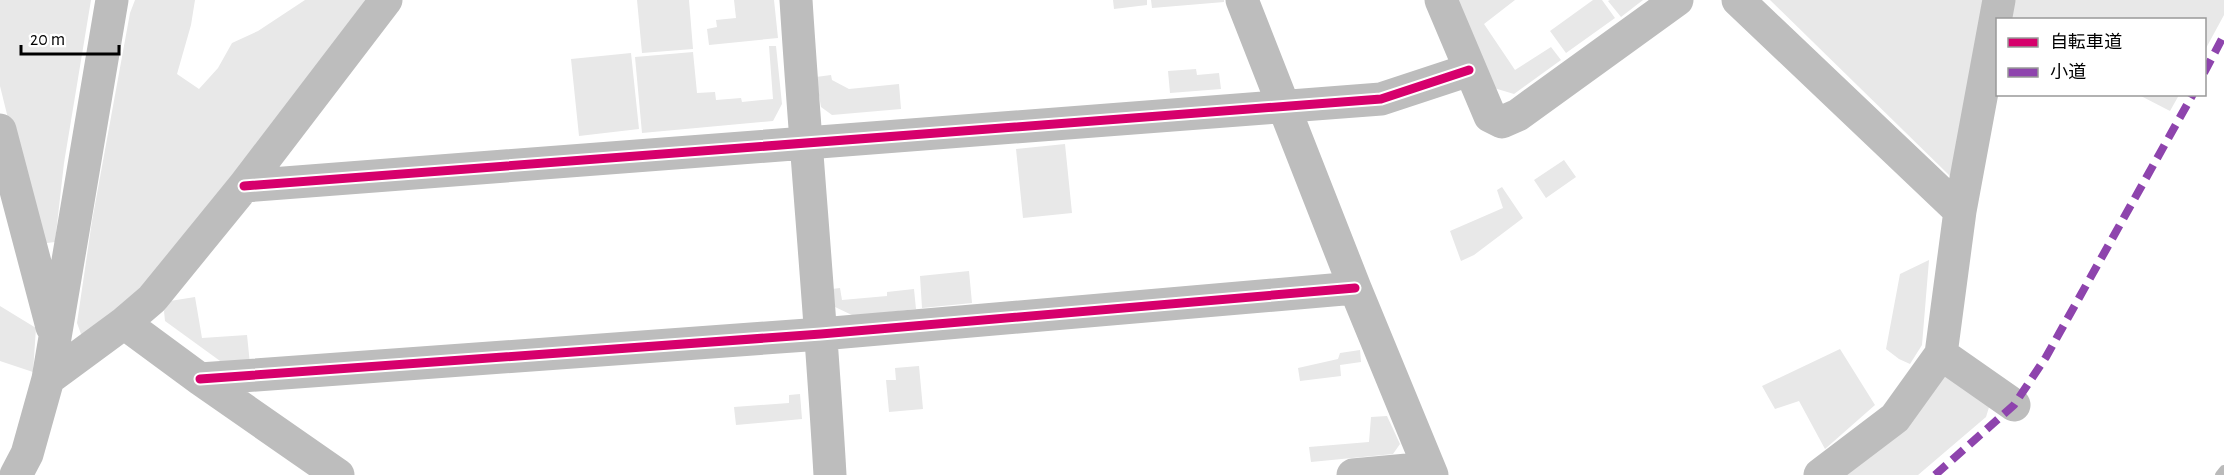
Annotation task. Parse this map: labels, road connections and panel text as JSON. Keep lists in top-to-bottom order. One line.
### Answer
{"legend":["自転車道","小道"],"scale_bar":"20 m"}
